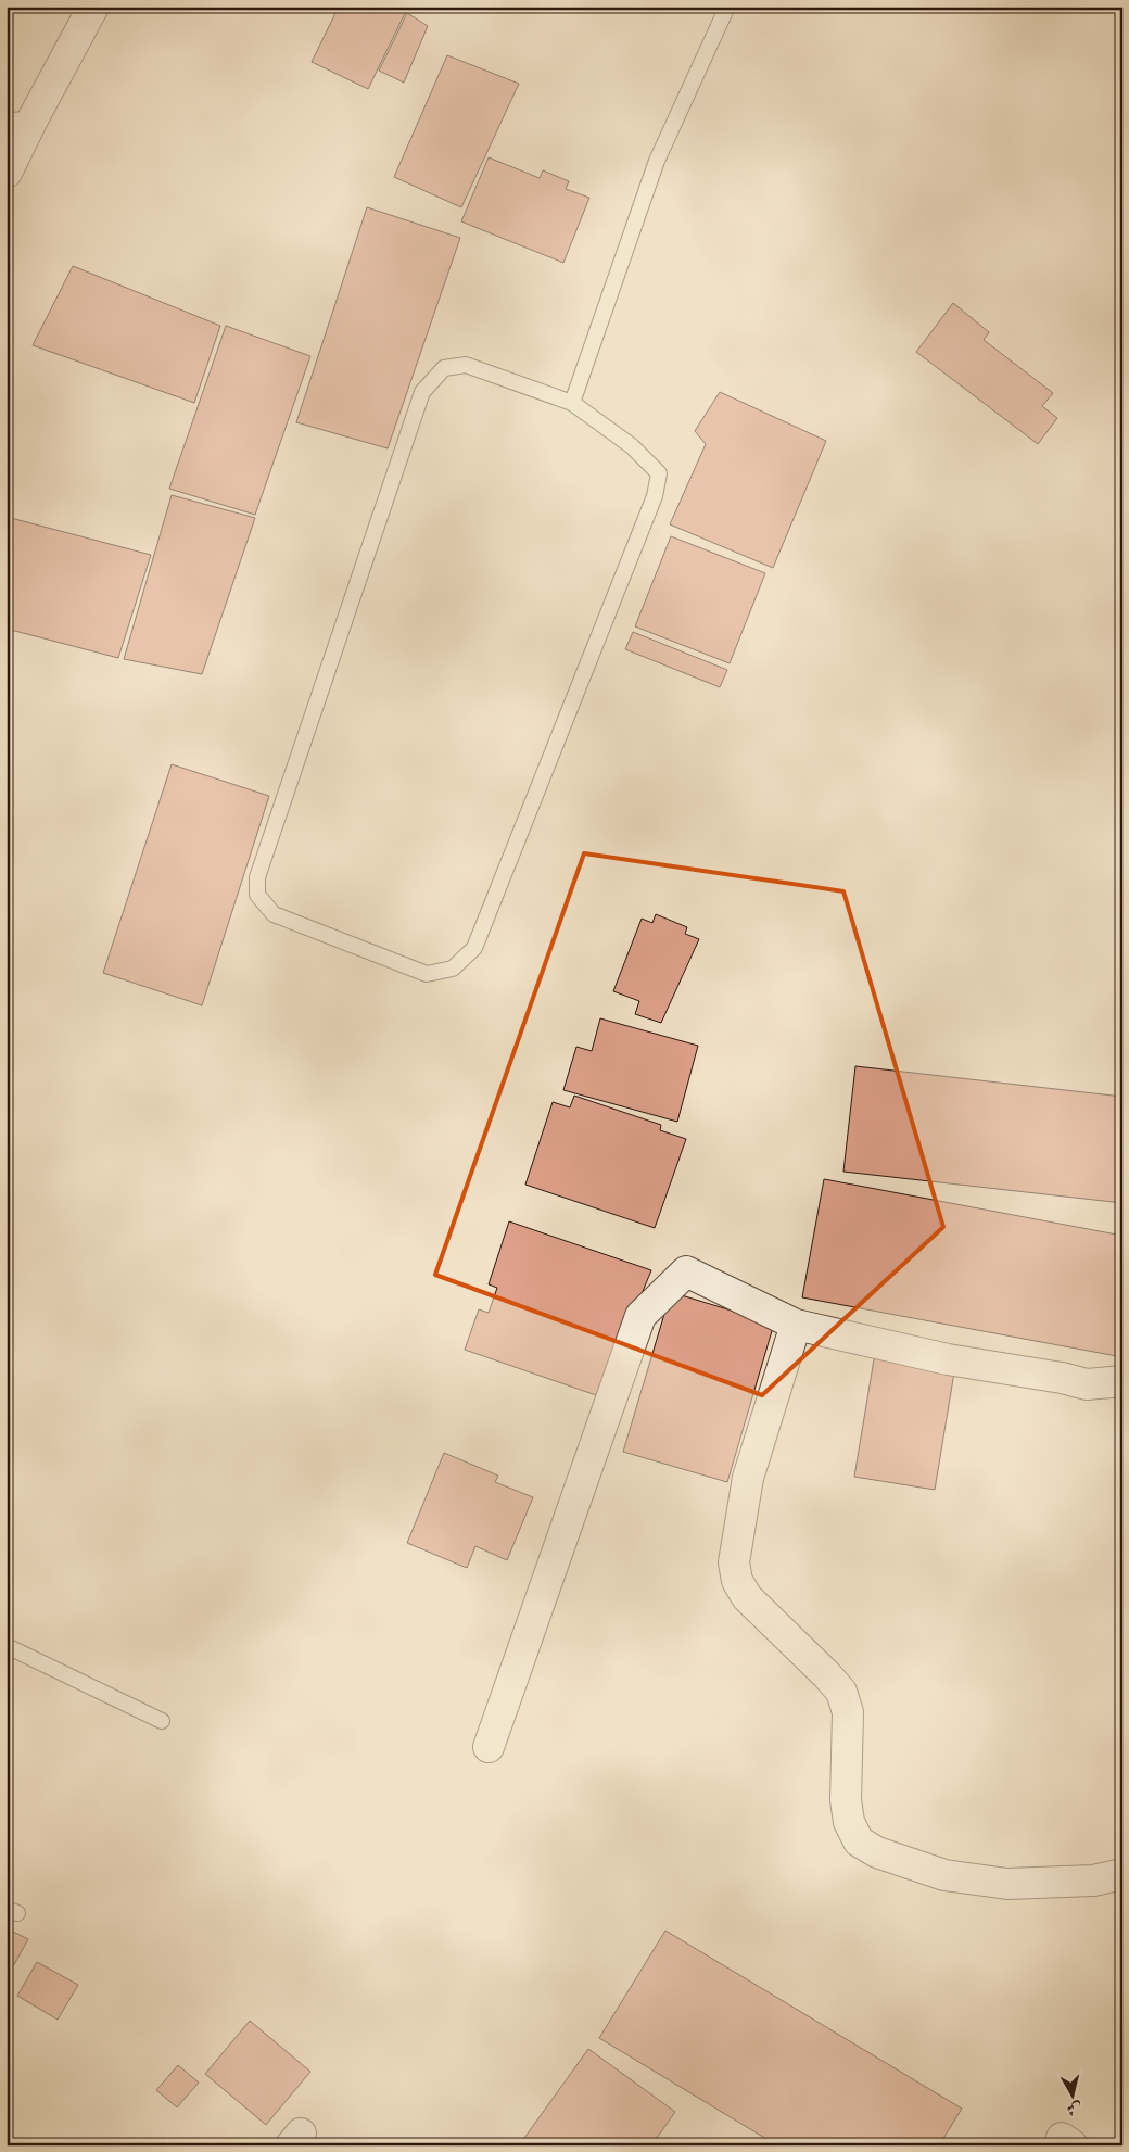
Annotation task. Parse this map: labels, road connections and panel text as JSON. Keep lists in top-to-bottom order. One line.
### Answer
{"north":"bottom"}
